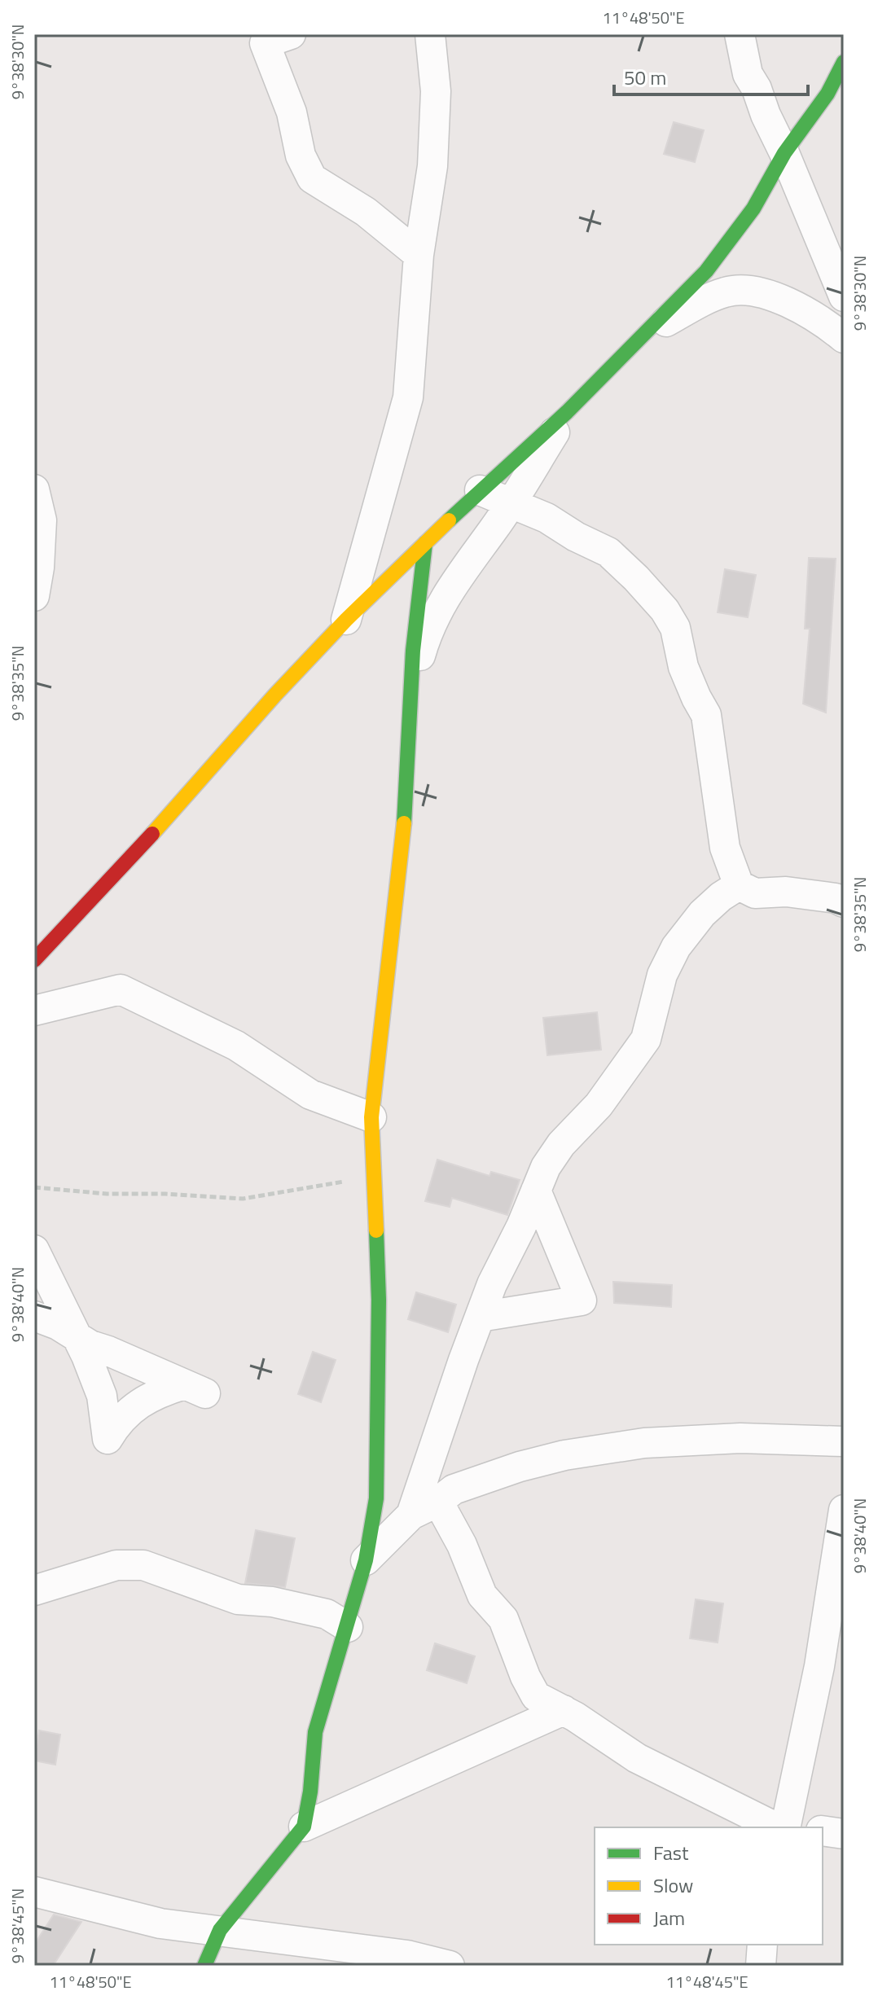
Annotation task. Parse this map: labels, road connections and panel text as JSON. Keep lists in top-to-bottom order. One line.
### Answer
{"legend":["Fast","Slow","Jam"],"scale_bar":"50 m","coordinates":["11°48'50\"E","9°38'30\"N","9°38'35\"N","9°38'40\"N","9°38'45\"N","11°48'45\"E"]}
